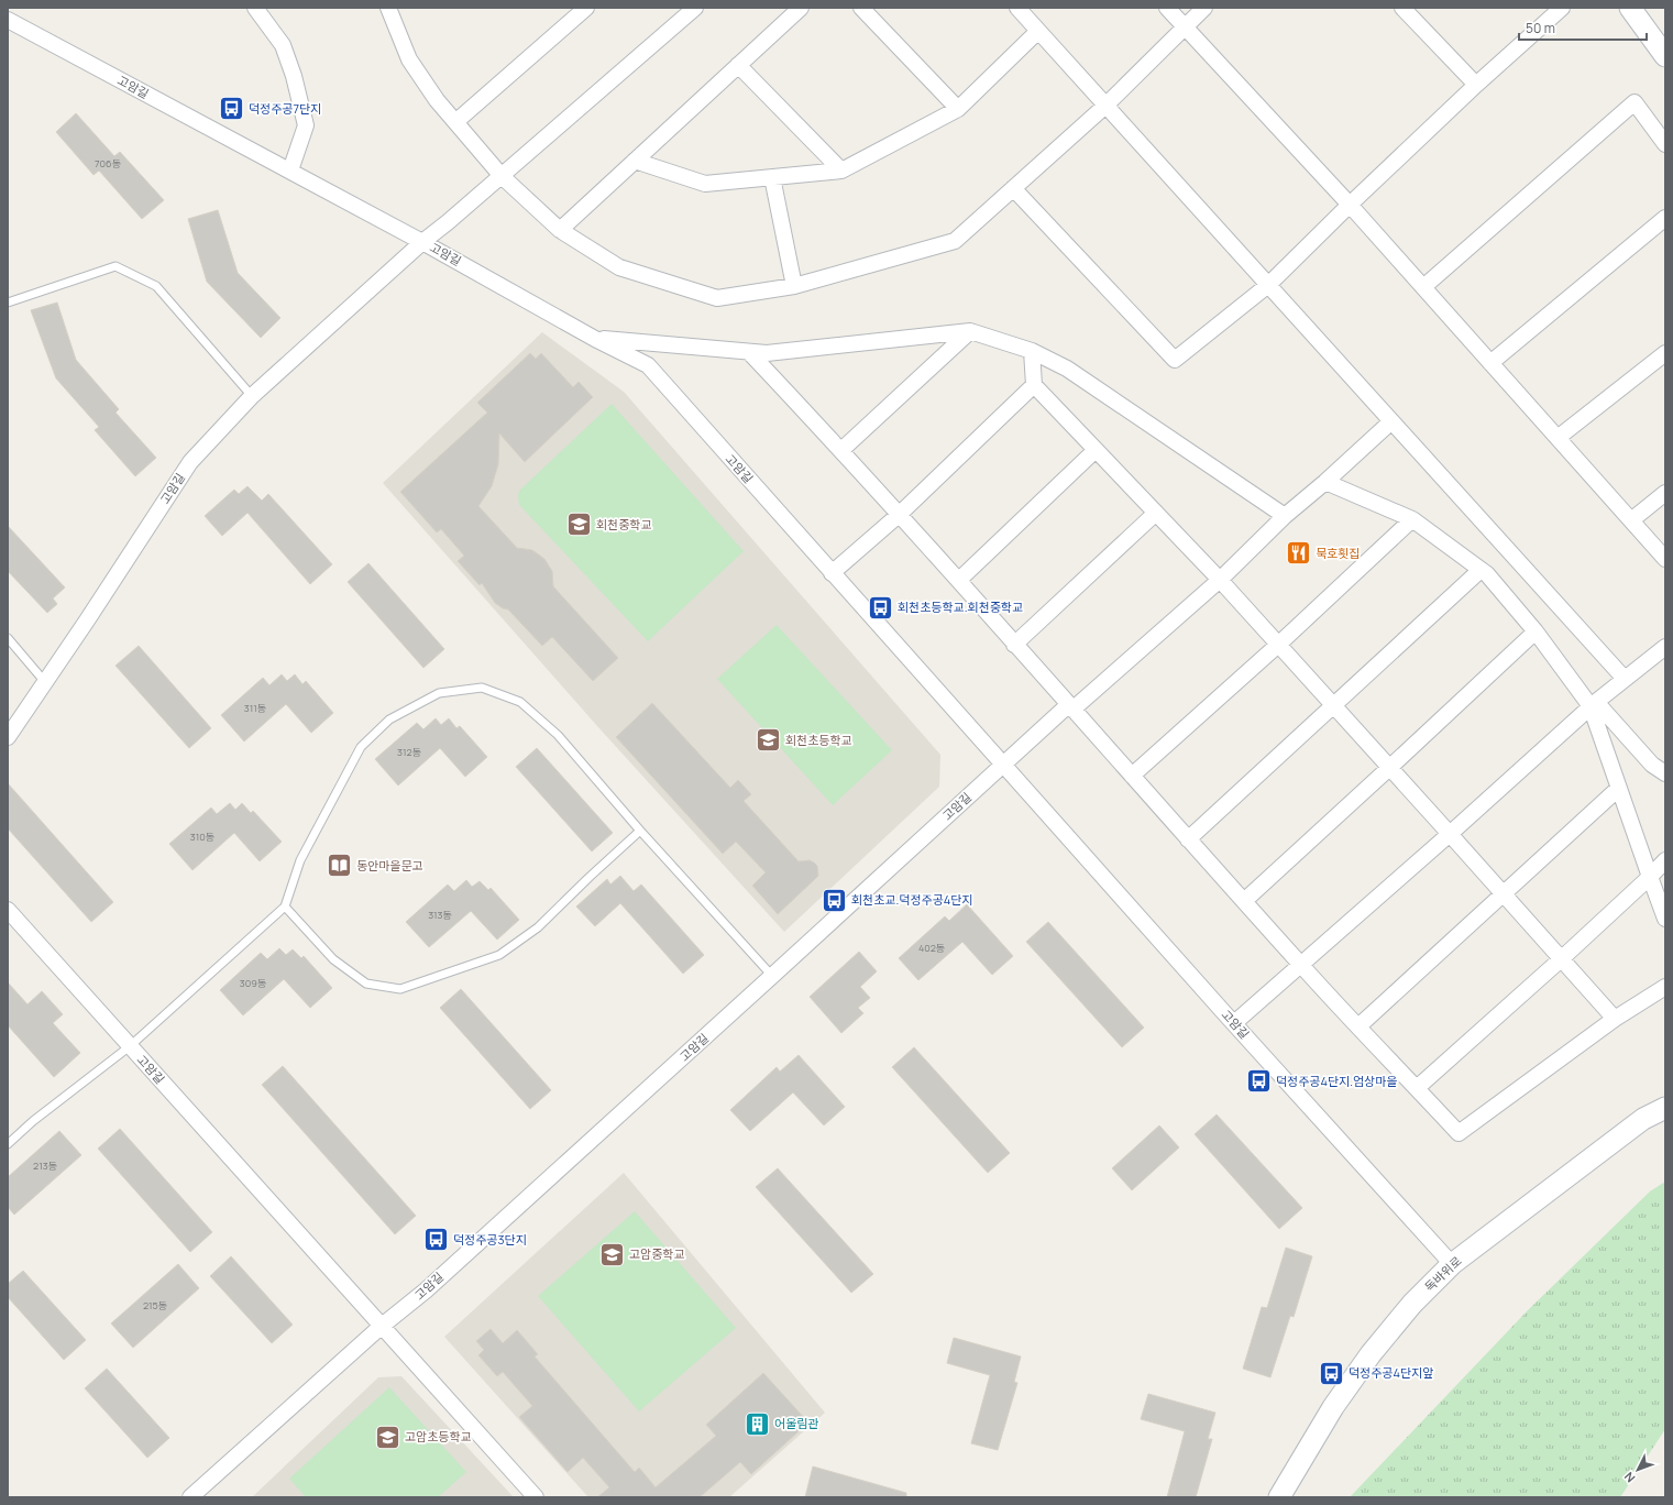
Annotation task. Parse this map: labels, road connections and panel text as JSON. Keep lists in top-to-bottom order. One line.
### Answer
{"streets":{"main road":["독바위로"],"street":["고암길"]},"crossings":[["고암길","독바위로"]],"places":{"bus stop":["덕정주공7단지","회천초등학교.회천중학교","회천초교.덕정주공4단지","덕정주공4단지.엄상마을","덕정주공3단지","덕정주공4단지앞"],"school or university":["회천중학교","회천초등학교","고암중학교","고암초등학교"],"restaurant":["묵호횟집"],"library":["동안마을문고"],"building":["어울림관"]},"house_numbers":["706동","311동","312동","310동","313동","402동","309동","213동","215동"],"scale_bar":"50 m","north":"bottom left"}
